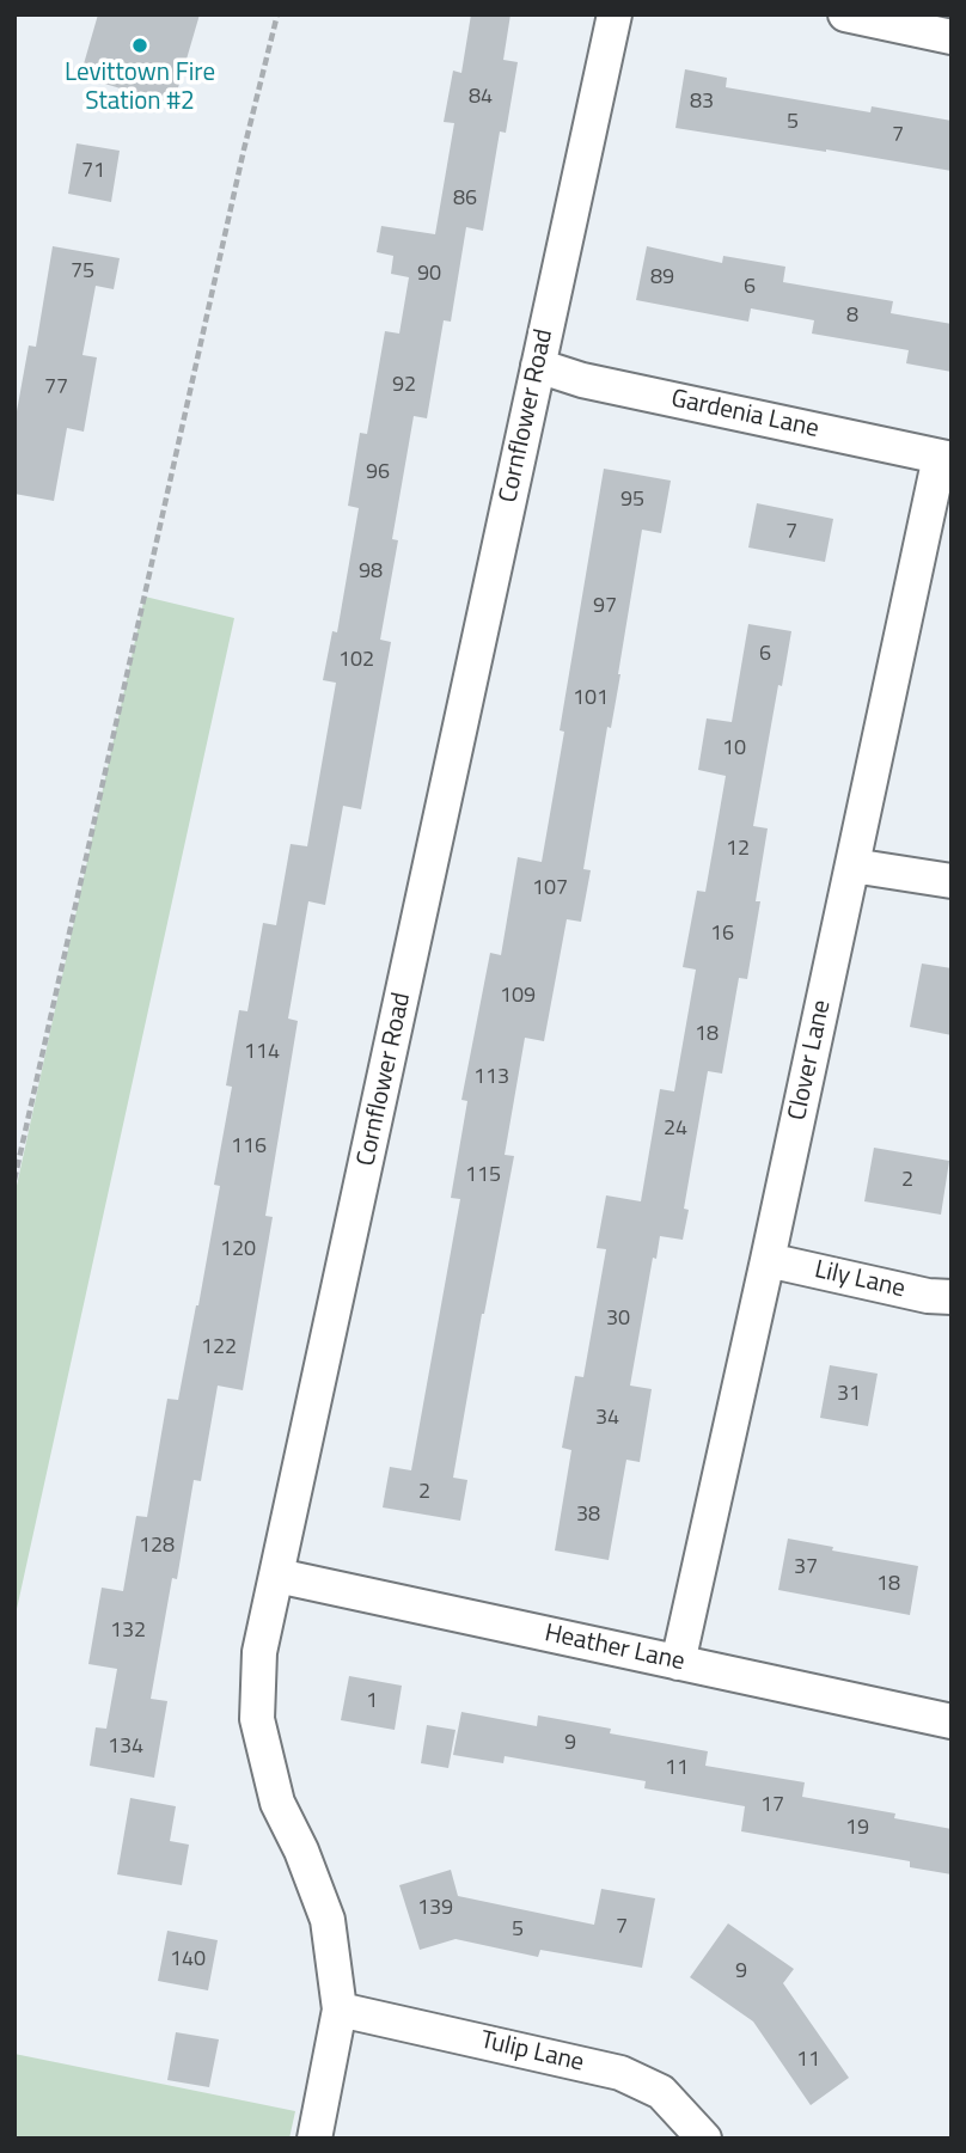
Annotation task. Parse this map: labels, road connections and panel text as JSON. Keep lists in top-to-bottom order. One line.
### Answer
{"streets":{"street":["Gardenia Lane","Cornflower Road","Clover Lane","Lily Lane","Heather Lane","Tulip Lane"]},"crossings":[["Gardenia Lane","Cornflower Road"],["Gardenia Lane","Clover Lane"],["Cornflower Road","Heather Lane"],["Cornflower Road","Tulip Lane"],["Clover Lane","Lily Lane"],["Clover Lane","Heather Lane"]],"places":["Levittown Fire Station #2"],"house_numbers":["84","83","5","7","71","86","75","90","89","6","8","92","77","96","95","7","98","97","6","102","101","10","12","107","16","109","18","114","113","24","116","115","2","120","30","122","31","34","2","38","128","37","18","132","1","9","134","11","17","19","139","7","5","140","9","11"]}
